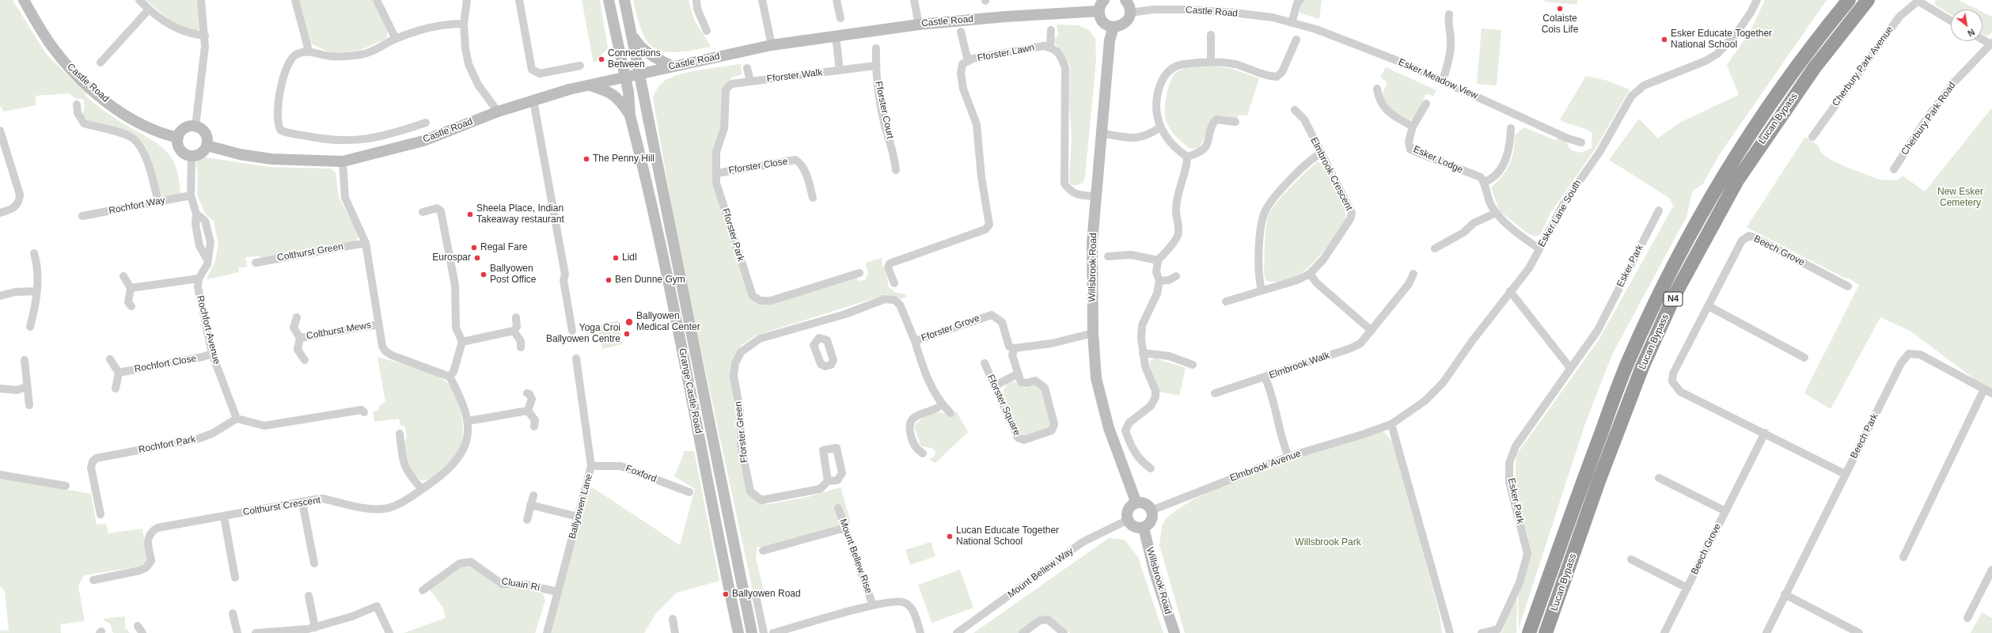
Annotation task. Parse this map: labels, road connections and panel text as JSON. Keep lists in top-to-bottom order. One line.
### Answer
{"streets":{"highway":["Lucan Bypass","N4"],"street":["Castle Road","Fforster Lawn","Cherbury Park Avenue","Fforster Walk","Esker Meadow View","Fforster Court","Cherbury Park Road","Esker Lodge","Fforster Close","Elmbrook Crescent","Rochfort Way","Esker Lane South","Fforster Park","Beech Grove","Colthurst Green","Esker Park","Willsbrook Road","Fforster Grove","Rochfort Avenue","Colthurst Mews","Rochfort Close","Elmbrook Walk","Grange Castle Road","Fforster Square","Fforster Green","Beech Park","Rochfort Park","Elmbrook Avenue","Foxford","Colthurst Crescent","Ballyowen Lane","Mount Bellew Rise","Mount Bellew Way","Cluain Rí"]},"crossings":[["Castle Road","Esker Meadow View"],["Castle Road","Grange Castle Road"],["Fforster Walk","Fforster Court"],["Fforster Walk","Fforster Park"],["Fforster Close","Fforster Park"],["Esker Lane South","Elmbrook Avenue"],["Beech Grove","Beech Park"],["Willsbrook Road","Elmbrook Avenue"],["Willsbrook Road","Mount Bellew Way"],["Fforster Grove","Fforster Green"],["Rochfort Avenue","Rochfort Close"],["Rochfort Avenue","Rochfort Park"],["Elmbrook Walk","Elmbrook Avenue"],["Elmbrook Avenue","Mount Bellew Way"],["Foxford","Ballyowen Lane"],["Ballyowen Lane","Cluain Rí"]],"parks":["New Esker Cemetery","Willsbrook Park"],"places":["Colaiste Cois Life","Esker Educate Together National School","Connections Between","The Penny Hill","Sheela Place, Indian Takeaway restaurant","Regal Fare","Eurospar","Lidl","Ballyowen Post Office","Ben Dunne Gym","Ballyowen Medical Center","Yoga Croi Ballyowen Centre","Lucan Educate Together National School","Ballyowen Road"],"north":"bottom right"}
